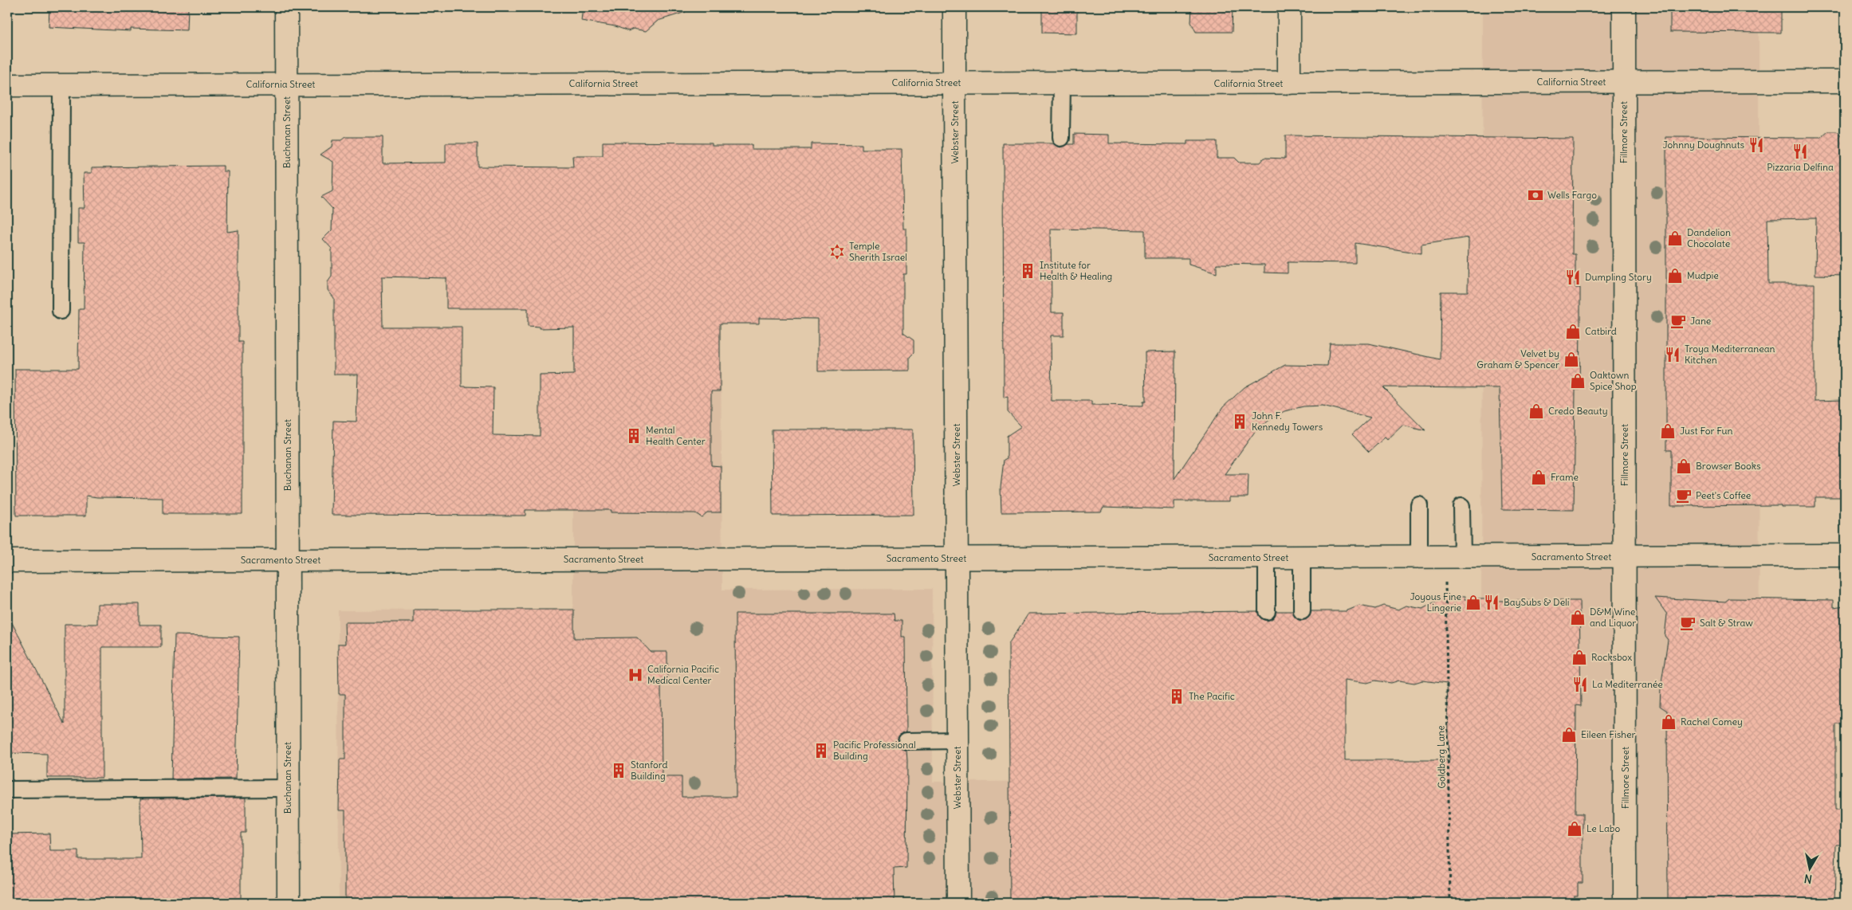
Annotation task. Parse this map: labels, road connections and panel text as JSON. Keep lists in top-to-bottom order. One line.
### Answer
{"streets":{"street":["California Street","Buchanan Street","Webster Street","Fillmore Street","Sacramento Street"],"path":["Goldberg Lane"]},"crossings":[["California Street","Buchanan Street"],["California Street","Webster Street"],["California Street","Fillmore Street"],["Buchanan Street","Sacramento Street"],["Webster Street","Sacramento Street"],["Fillmore Street","Sacramento Street"]],"places":{"restaurant":["Johnny Doughnuts","Pizzaria Delfina","Dumpling Story","Troya Mediterranean Kitchen","BaySubs & Deli","La Mediterranée"],"bank":["Wells Fargo"],"shop":["Dandelion Chocolate","Mudpie","Catbird","Velvet by Graham & Spencer","Oaktown Spice Shop","Credo Beauty","Just For Fun","Browser Books","Frame","Joyous Fine Lingerie","D&M Wine and Liquor","Rocksbox","Rachel Comey","Eileen Fisher","Le Labo"],"synagogue":["Temple Sherith Israel"],"building":["Institute for Health & Healing","John F. Kennedy Towers","Mental Health Center","The Pacific","Pacific Professional Building","Stanford Building"],"cafe":["Jane","Peet's Coffee","Salt & Straw"],"hospital":["California Pacific Medical Center"]},"north":"bottom"}
